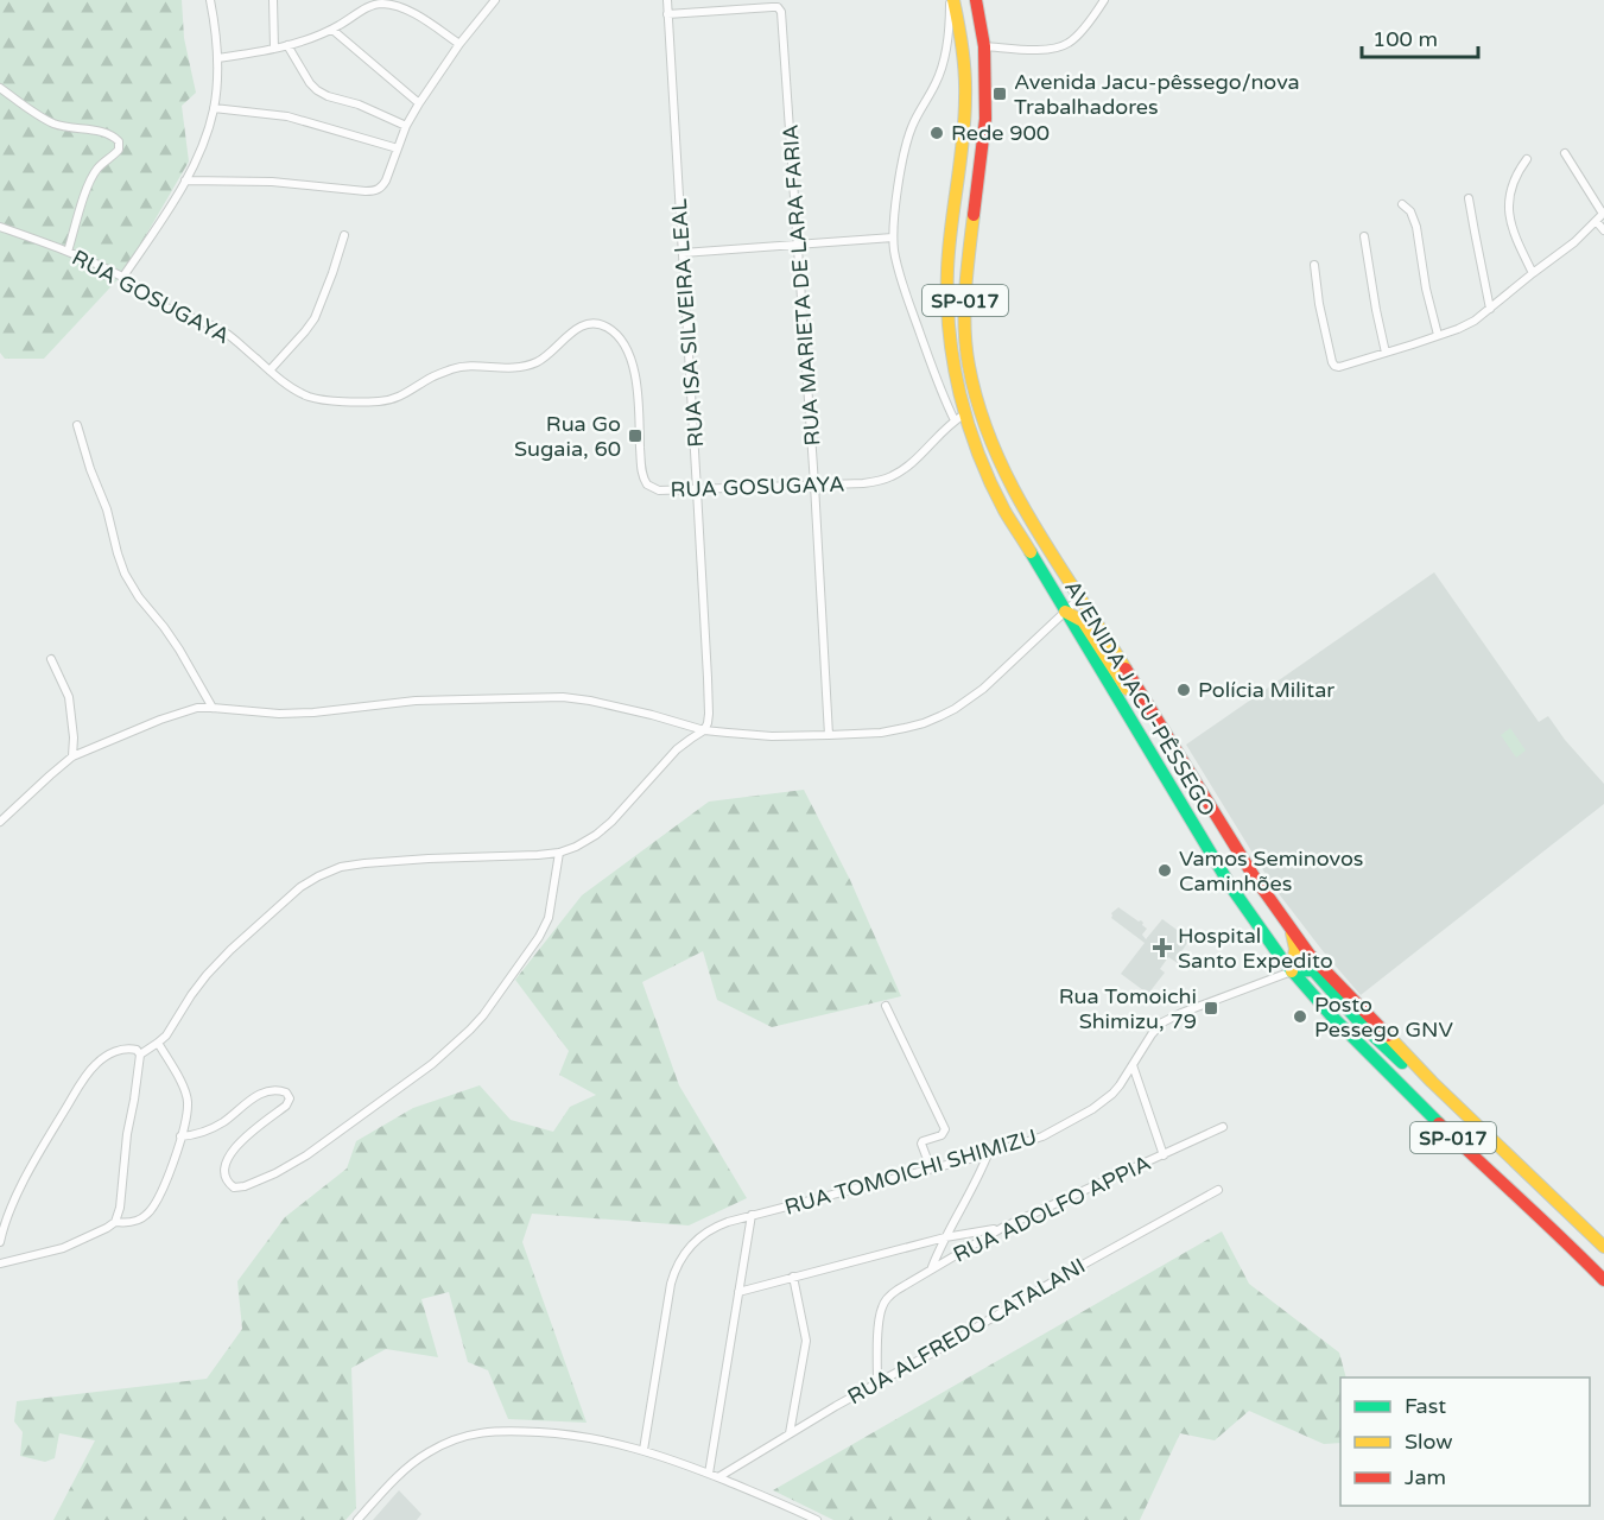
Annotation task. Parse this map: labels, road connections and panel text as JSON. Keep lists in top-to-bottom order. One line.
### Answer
{"streets":{"highway":["SP-017","AVENIDA JACU-PÊSSEGO"],"street":["RUA MARIETA DE LARA FARIA","RUA GOSUGAYA","RUA ISA SILVEIRA LEAL","RUA TOMOICHI SHIMIZU","RUA ADOLFO APPIA","RUA ALFREDO CATALANI"]},"crossings":[["RUA MARIETA DE LARA FARIA","RUA GOSUGAYA"],["RUA MARIETA DE LARA FARIA","RUA ISA SILVEIRA LEAL"],["RUA GOSUGAYA","RUA ISA SILVEIRA LEAL"],["RUA GOSUGAYA","AVENIDA JACU-PÊSSEGO"],["AVENIDA JACU-PÊSSEGO","RUA TOMOICHI SHIMIZU"],["RUA ADOLFO APPIA","RUA ALFREDO CATALANI"]],"places":{"transit":["Avenida Jacu-pêssego/nova Trabalhadores","Rua Go Sugaia, 60","Rua Tomoichi Shimizu, 79"],"other":["Rede 900","Polícia Militar","Vamos Seminovos Caminhões","Posto Pessego GNV"],"health":["Hospital Santo Expedito"]},"legend":["Fast","Slow","Jam"],"scale_bar":"100 m"}
